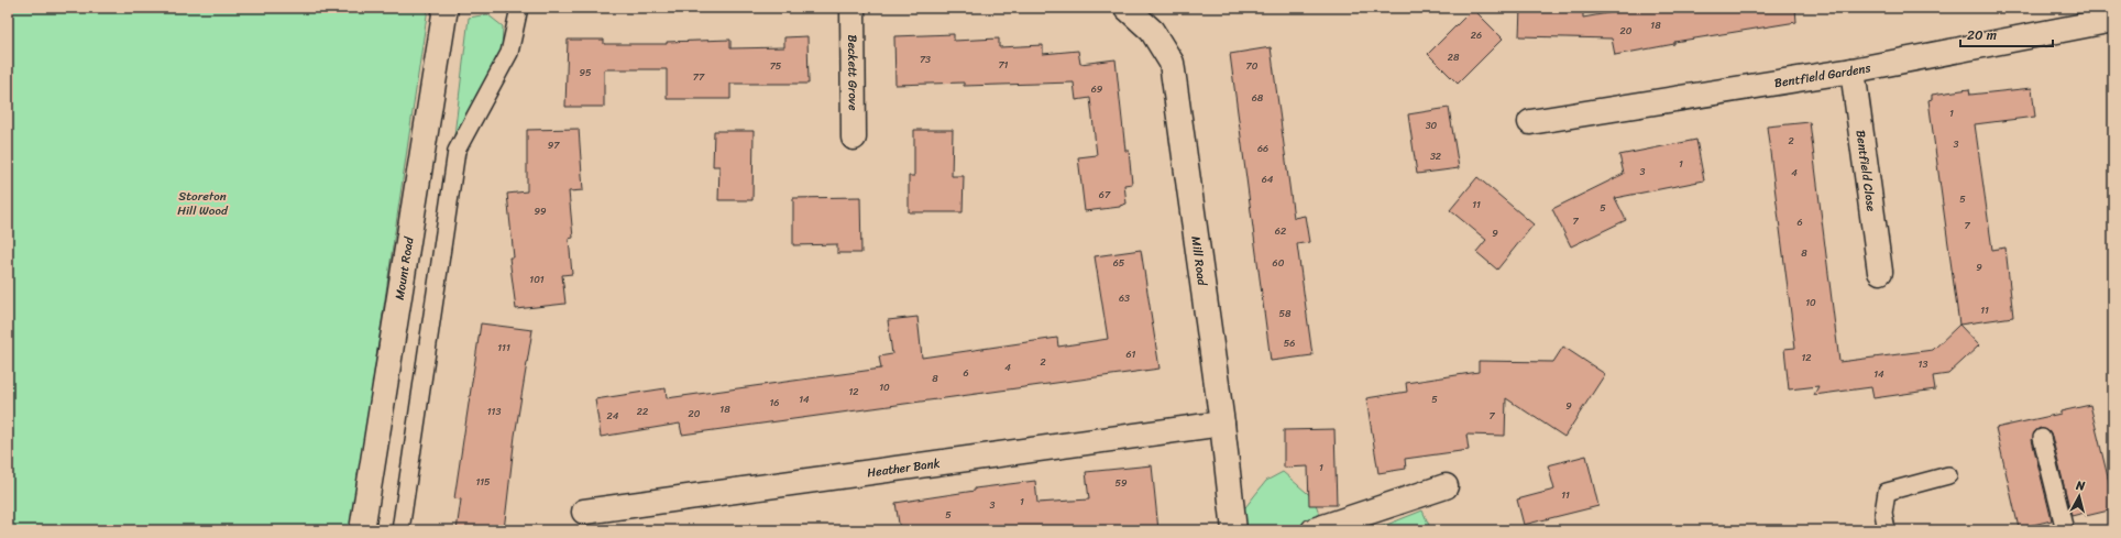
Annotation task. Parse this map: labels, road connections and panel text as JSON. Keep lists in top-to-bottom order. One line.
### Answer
{"streets":{"street":["Beckett Grove","Bentfield Gardens","Bentfield Close","Mill Road","Mount Road","Heather Bank"]},"crossings":[["Bentfield Gardens","Bentfield Close"],["Mill Road","Heather Bank"]],"parks":["Storeton Hill Wood"],"house_numbers":["18","20","26","28","73","71","75","70","95","77","69","68","1","30","2","3","97","66","32","1","3","4","64","67","5","11","5","99","7","6","7","62","9","8","65","60","9","101","63","10","11","58","56","111","61","12","2","13","4","6","14","8","10","12","14","5","16","9","18","113","22","20","24","7","1","115","59","11","1","3","5"],"scale_bar":"20 m","north":"top"}
